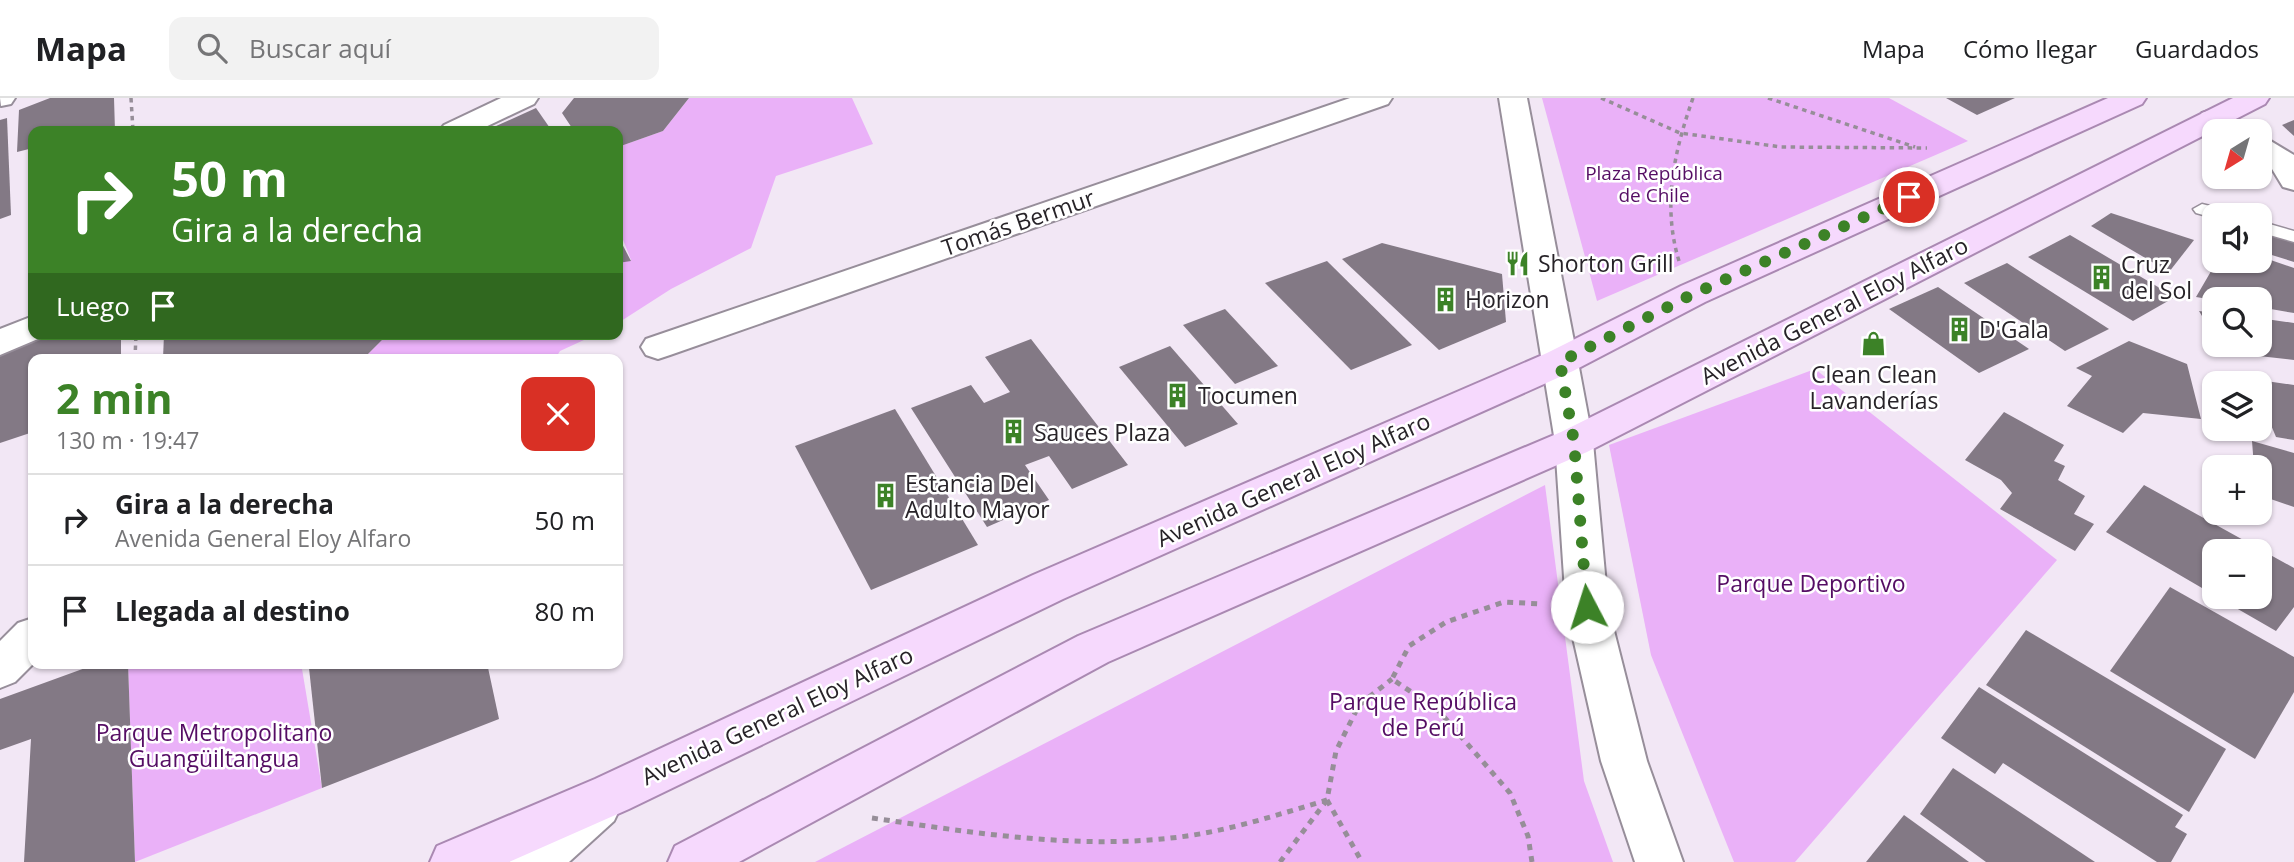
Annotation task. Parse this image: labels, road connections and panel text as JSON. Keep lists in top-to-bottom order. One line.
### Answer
{"streets":{"main road":["Avenida General Eloy Alfaro"],"street":["Tomás Bermur"]},"parks":["Plaza República de Chile","Parque Deportivo","Parque República de Perú","Parque Metropolitano Guangüiltangua"],"places":{"restaurant":["Shorton Grill"],"building":["Cruz del Sol","Horizon","D'Gala","Tocumen","Sauces Plaza","Estancia Del Adulto Mayor"],"shop":["Clean Clean Lavanderías"]},"north":"bottom left","page":{"header":"Mapa","search":"Buscar aquí","nav":["Mapa","Cómo llegar","Guardados"],"map_buttons":["+","−"],"turn":["50 m","Gira a la derecha"],"then":"Luego","heading":["2 min","130 m · 19:47"],"list":[{"name":"Gira a la derecha","note":"Avenida General Eloy Alfaro","value":"50 m"},{"name":"Llegada al destino","value":"80 m"}]}}
